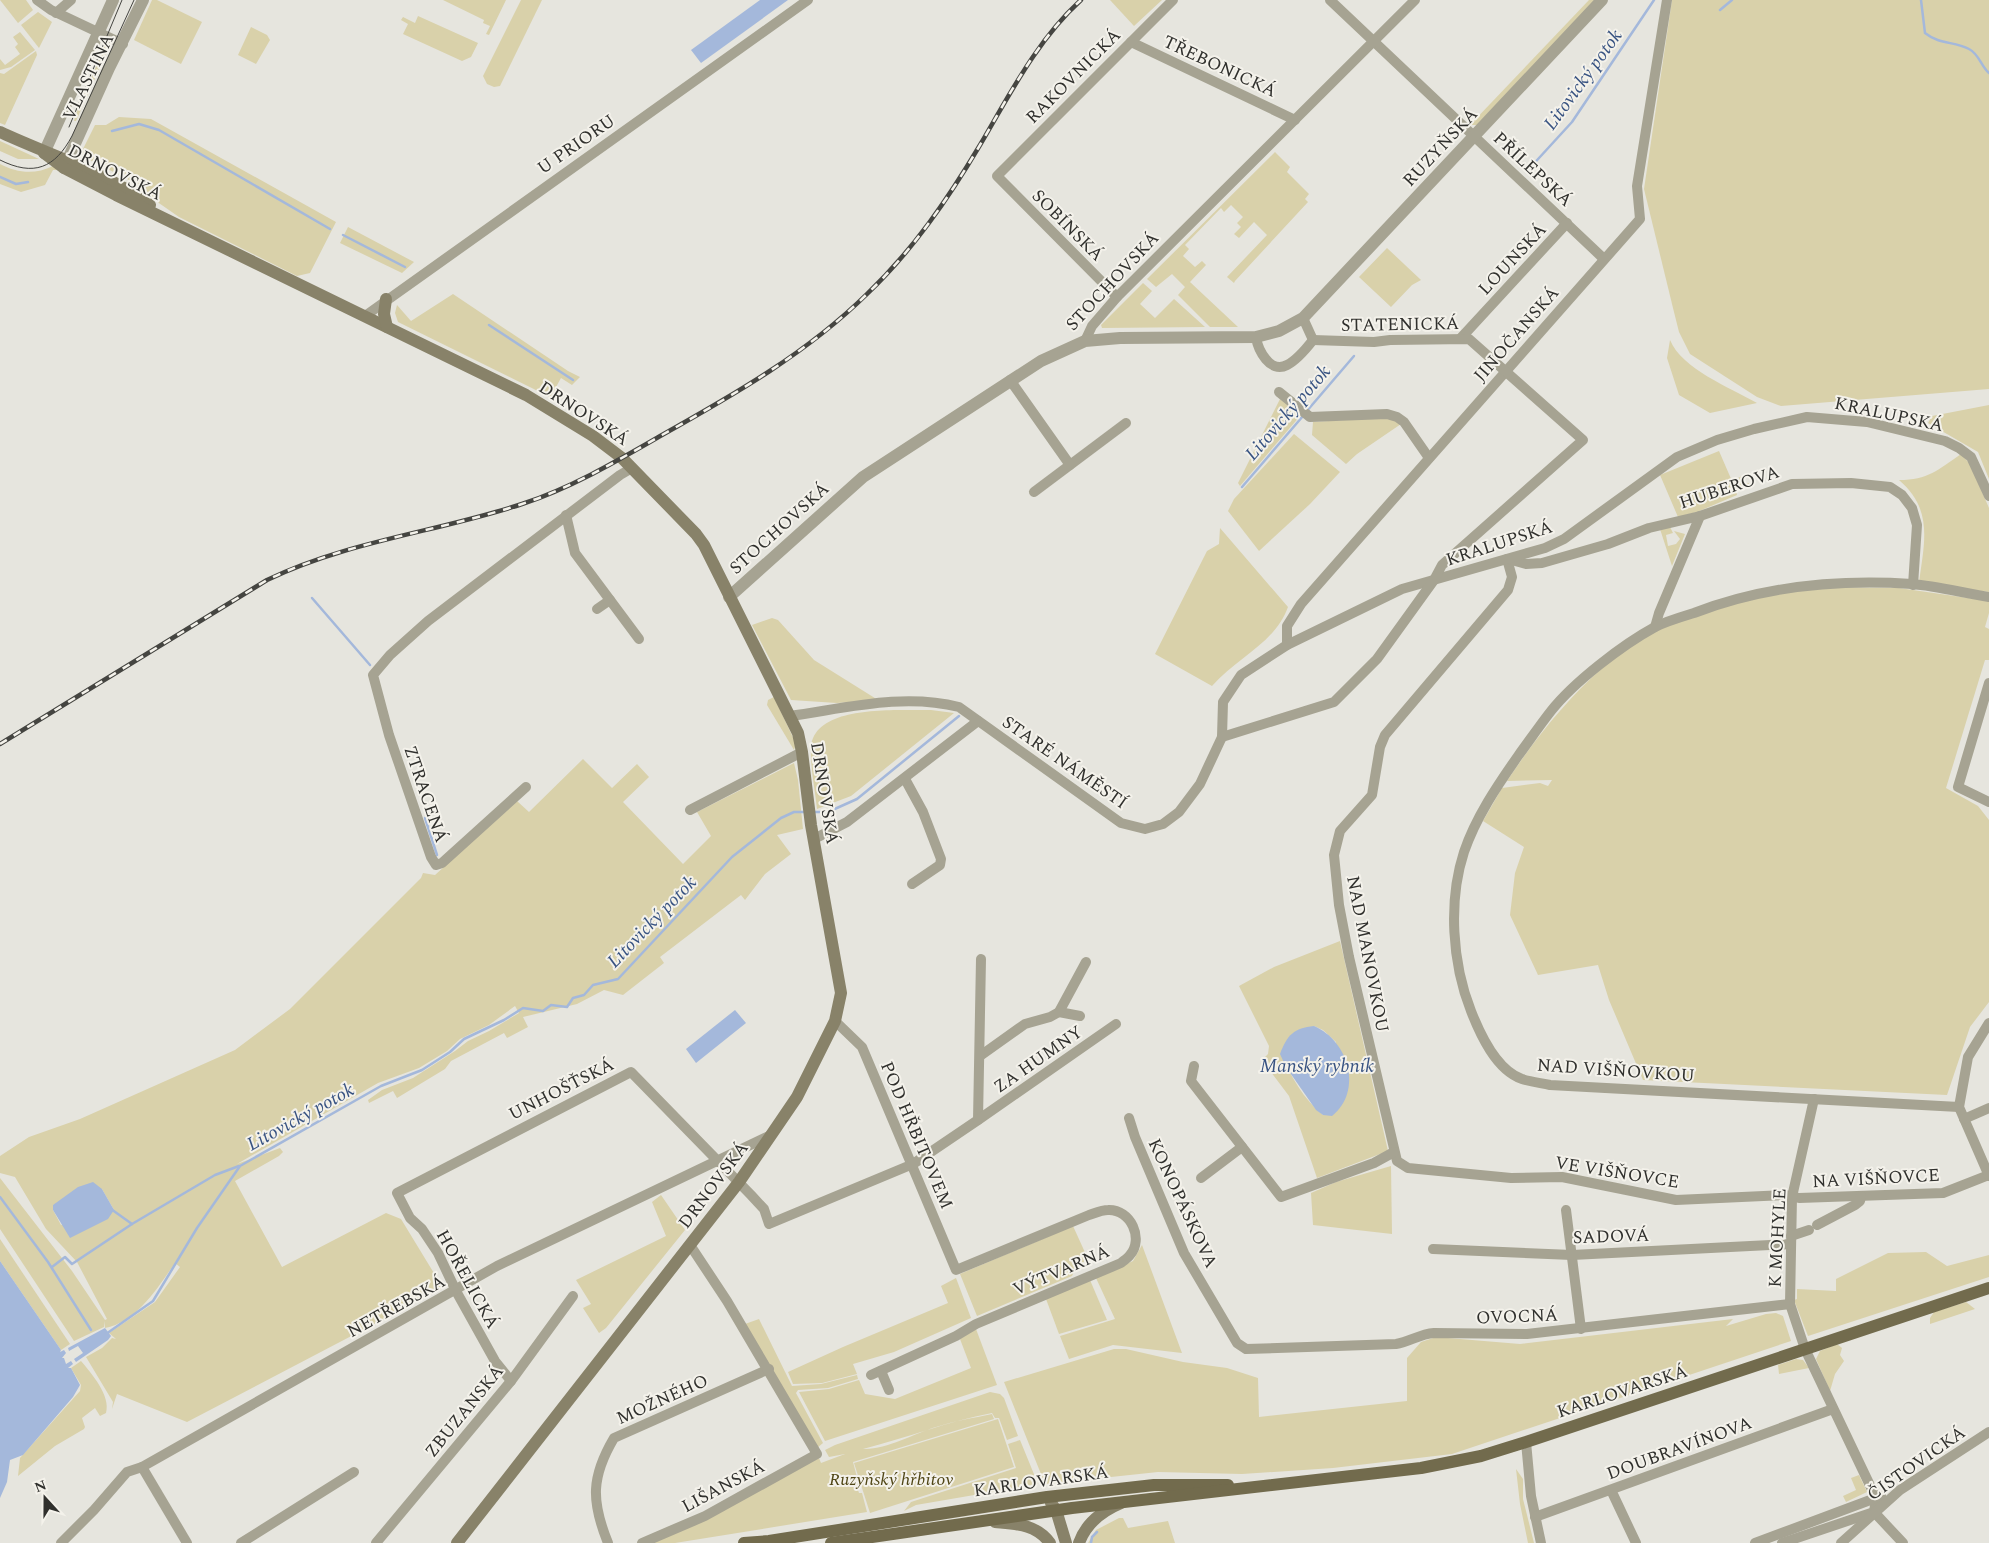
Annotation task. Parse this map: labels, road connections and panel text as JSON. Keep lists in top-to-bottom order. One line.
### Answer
{"streets":{"main road":["DRNOVSKÁ","KARLOVARSKÁ"],"street":["TŘEBONICKÁ","RAKOVNICKÁ","VLASTINA","U PRIORU","RUZYŇSKÁ","PŘÍLEPSKÁ","SOBÍNSKÁ","LOUNSKÁ","STOCHOVSKÁ","STATENICKÁ","JINOČANSKÁ","KRALUPSKÁ","HUBEROVA","STARÉ NÁMĚSTÍ","ZTRACENÁ","NAD MANOVKOU","ZA HUMNY","NAD VIŠŇOVKOU","UNHOŠŤSKÁ","POD HŘBITOVEM","VE VIŠŇOVCE","NA VIŠŇOVCE","KONOPÁSKOVA","SADOVÁ","K MOHYLE","VÝTVARNÁ","HOŘELICKÁ","NETŘEBSKÁ","OVOCNÁ","MOŽNÉHO","ZBUZANSKÁ","DOUBRAVÍNOVA","ČISTOVICKÁ","LIŠANSKÁ"]},"crossings":[["TŘEBONICKÁ","RAKOVNICKÁ"],["TŘEBONICKÁ","STOCHOVSKÁ"],["RAKOVNICKÁ","SOBÍNSKÁ"],["VLASTINA","DRNOVSKÁ"],["U PRIORU","DRNOVSKÁ"],["RUZYŇSKÁ","PŘÍLEPSKÁ"],["RUZYŇSKÁ","STOCHOVSKÁ"],["PŘÍLEPSKÁ","LOUNSKÁ"],["PŘÍLEPSKÁ","STOCHOVSKÁ"],["PŘÍLEPSKÁ","JINOČANSKÁ"],["DRNOVSKÁ","STOCHOVSKÁ"],["DRNOVSKÁ","STARÉ NÁMĚSTÍ"],["DRNOVSKÁ","ZA HUMNY"],["DRNOVSKÁ","POD HŘBITOVEM"],["DRNOVSKÁ","NETŘEBSKÁ"],["SOBÍNSKÁ","STOCHOVSKÁ"],["LOUNSKÁ","STATENICKÁ"],["STATENICKÁ","JINOČANSKÁ"],["STATENICKÁ","KRALUPSKÁ"],["JINOČANSKÁ","KRALUPSKÁ"],["KRALUPSKÁ","HUBEROVA"],["KRALUPSKÁ","STARÉ NÁMĚSTÍ"],["KRALUPSKÁ","NAD MANOVKOU"],["HUBEROVA","NAD MANOVKOU"],["HUBEROVA","NAD VIŠŇOVKOU"],["NAD MANOVKOU","VE VIŠŇOVCE"],["ZA HUMNY","POD HŘBITOVEM"],["NAD VIŠŇOVKOU","K MOHYLE"],["UNHOŠŤSKÁ","HOŘELICKÁ"],["UNHOŠŤSKÁ","NETŘEBSKÁ"],["POD HŘBITOVEM","VÝTVARNÁ"],["VE VIŠŇOVCE","NA VIŠŇOVCE"],["VE VIŠŇOVCE","K MOHYLE"],["NA VIŠŇOVCE","SADOVÁ"],["NA VIŠŇOVCE","K MOHYLE"],["KONOPÁSKOVA","OVOCNÁ"],["SADOVÁ","K MOHYLE"],["K MOHYLE","OVOCNÁ"],["K MOHYLE","KARLOVARSKÁ"],["K MOHYLE","DOUBRAVÍNOVA"],["HOŘELICKÁ","NETŘEBSKÁ"],["HOŘELICKÁ","ZBUZANSKÁ"],["MOŽNÉHO","LIŠANSKÁ"]],"water":["Litovický potok","Manský rybník"],"parks":["Ruzyňský hřbitov"],"north":"top"}
